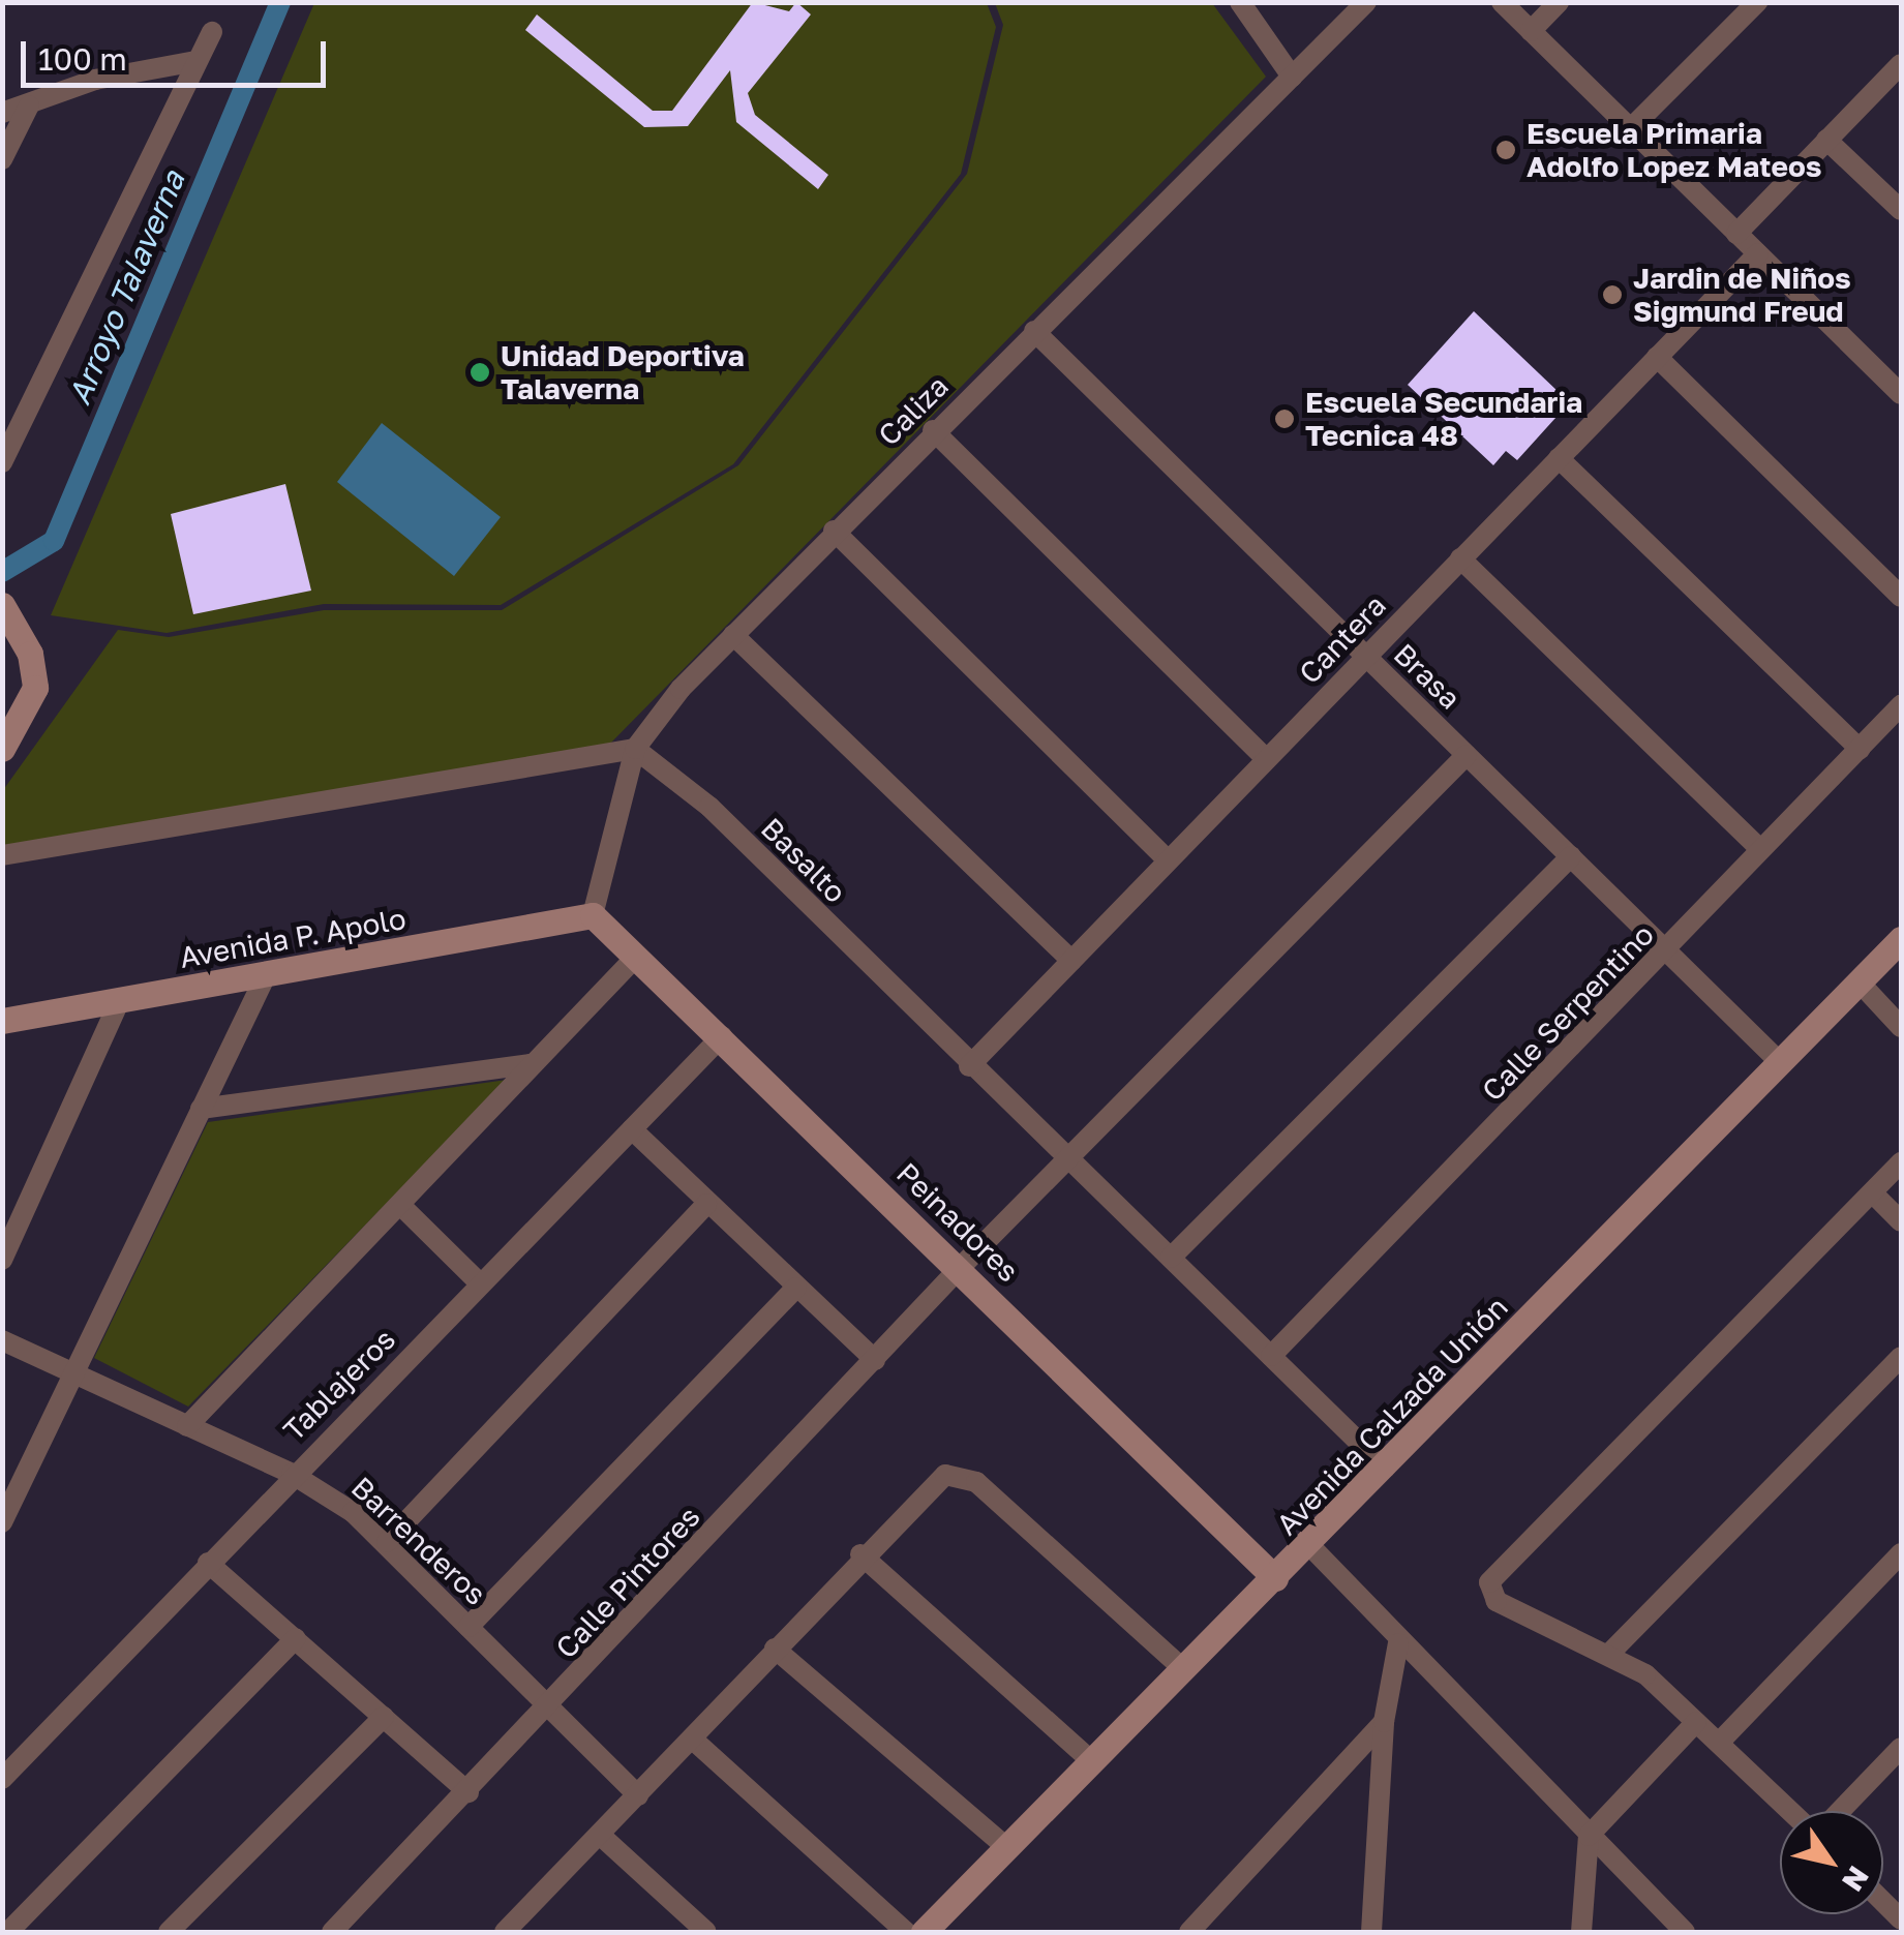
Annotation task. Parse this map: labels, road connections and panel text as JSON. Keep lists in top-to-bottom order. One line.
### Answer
{"streets":{"street":["Caliza","Cantera","Brasa","Basalto","Avenida P. Apolo","Calle Serpentino","Peinadores","Tablajeros","Avenida Calzada Unión","Barrenderos","Calle Pintores"]},"crossings":[["Caliza","Brasa"],["Caliza","Basalto"],["Caliza","Avenida P. Apolo"],["Caliza","Peinadores"],["Cantera","Brasa"],["Cantera","Basalto"],["Brasa","Calle Serpentino"],["Brasa","Avenida Calzada Unión"],["Brasa","Calle Pintores"],["Basalto","Calle Serpentino"],["Basalto","Avenida Calzada Unión"],["Basalto","Calle Pintores"],["Avenida P. Apolo","Peinadores"],["Peinadores","Tablajeros"],["Peinadores","Avenida Calzada Unión"],["Peinadores","Calle Pintores"],["Tablajeros","Barrenderos"],["Barrenderos","Calle Pintores"]],"water":["Arroyo Talaverna"],"places":["Escuela Primaria Adolfo Lopez Mateos","Jardin de Niños Sigmund Freud","Unidad Deportiva Talaverna","Escuela Secundaria Tecnica 48"],"scale_bar":"100 m","north":"bottom right"}
